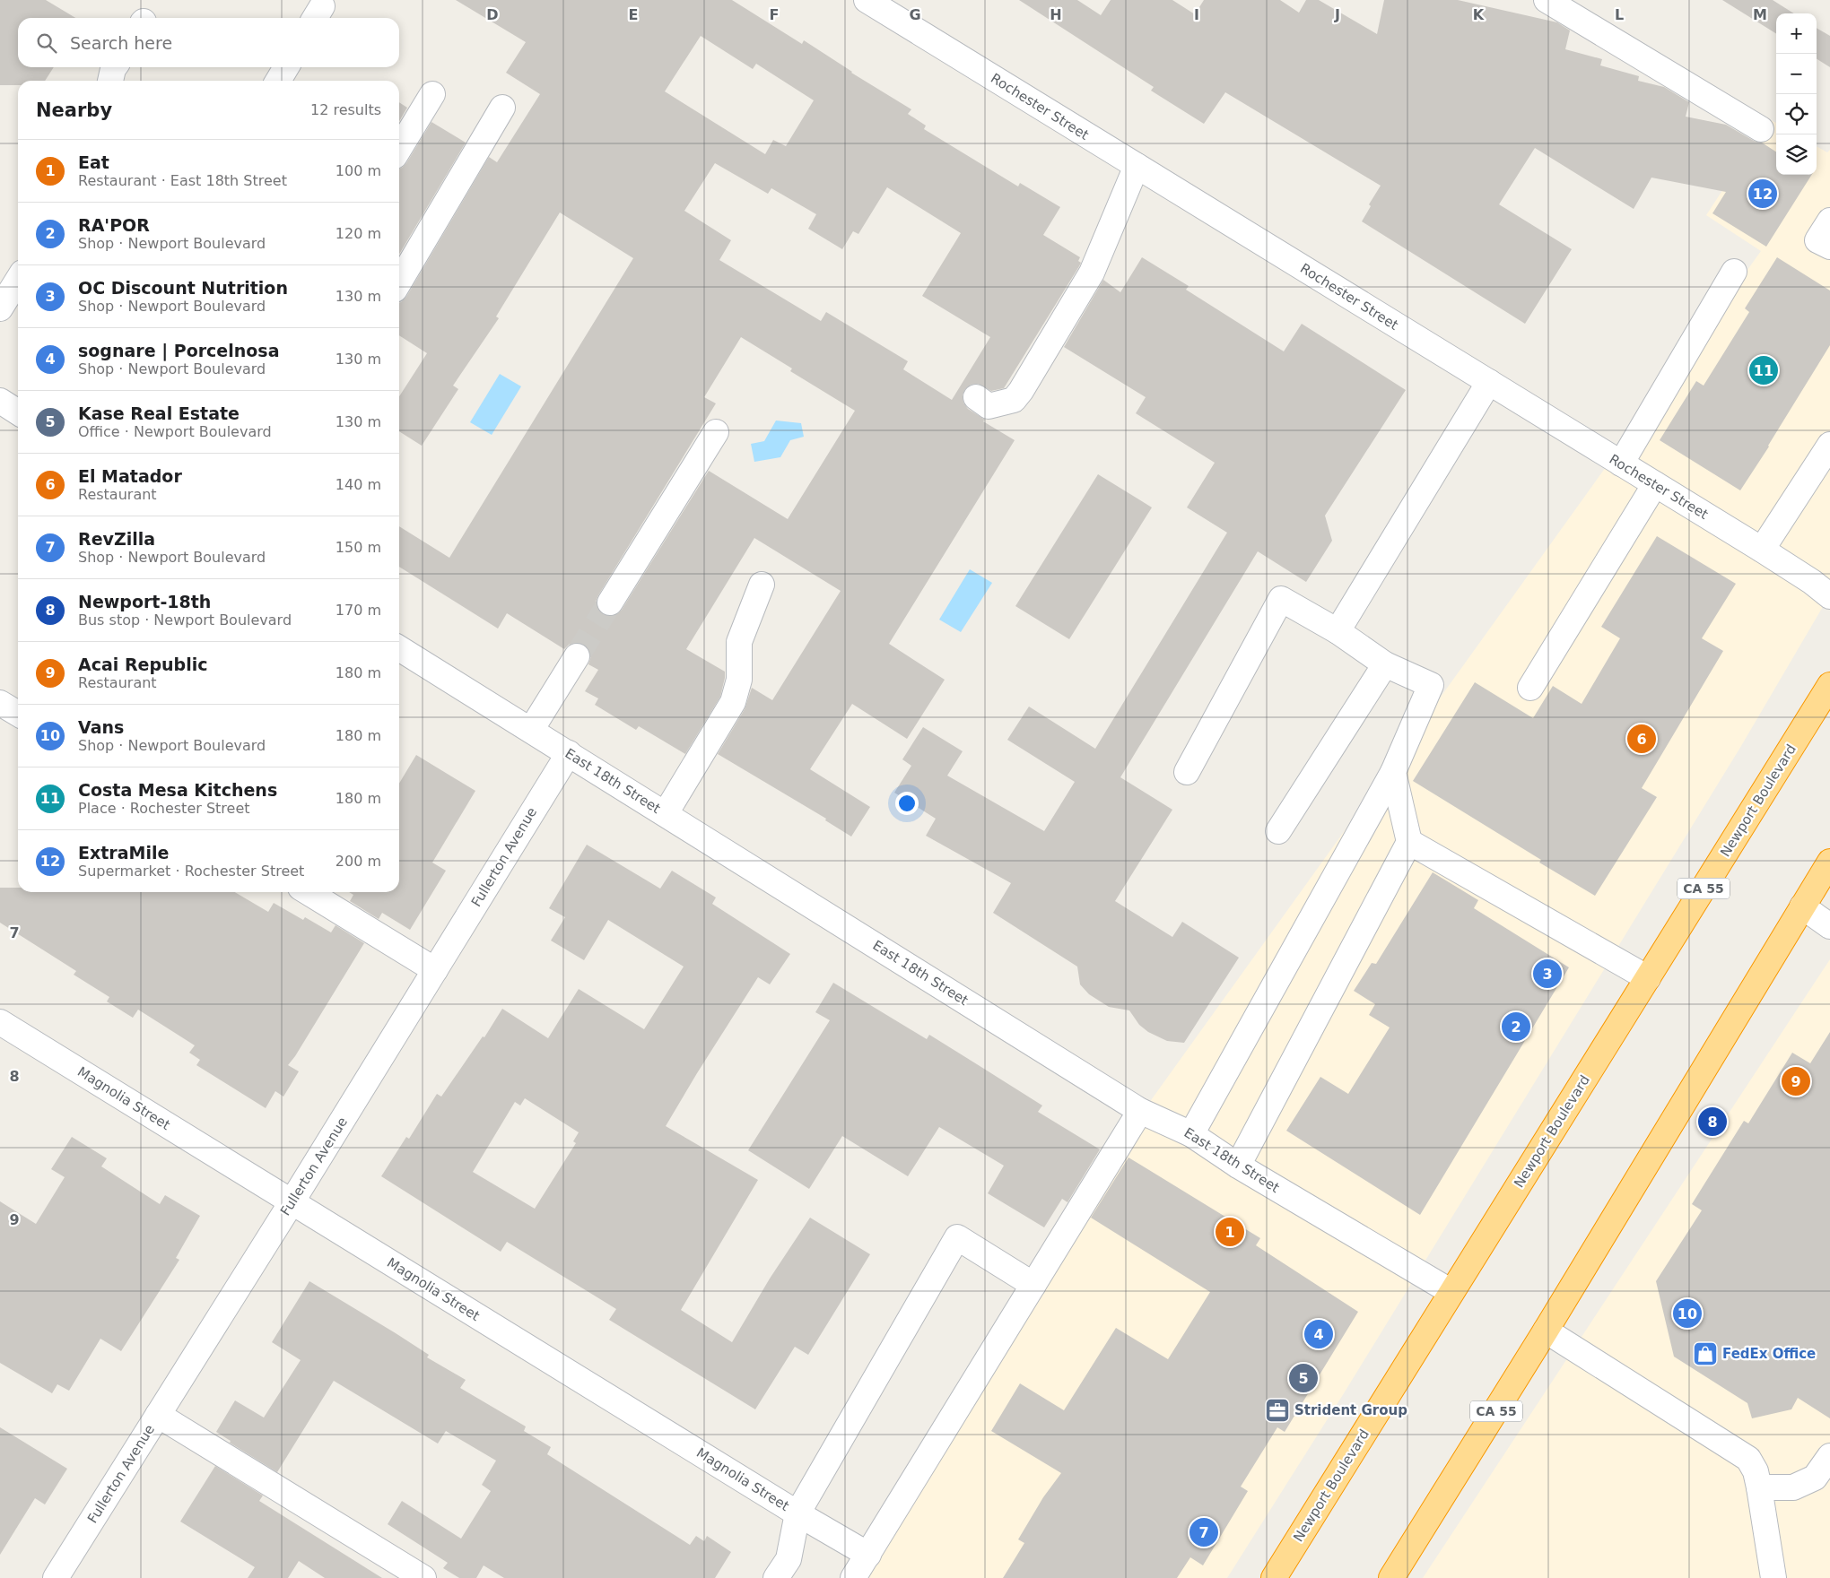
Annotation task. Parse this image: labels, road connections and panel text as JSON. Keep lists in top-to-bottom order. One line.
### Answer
{"streets":{"highway":["Newport Boulevard","CA 55"],"street":["Rochester Street","East 18th Street","Fullerton Avenue","Magnolia Street"]},"crossings":[["East 18th Street","Newport Boulevard"],["East 18th Street","Fullerton Avenue"],["Fullerton Avenue","Magnolia Street"]],"places":{"shop":["FedEx Office"],"office":["Strident Group"]},"page":{"map_buttons":["+","−"],"search":"Search here","heading":["Nearby","12 results"],"list":[{"mark":"1","name":"Eat","note":"Restaurant · East 18th Street","value":"100 m"},{"mark":"2","name":"RA'POR","note":"Shop · Newport Boulevard","value":"120 m"},{"mark":"3","name":"OC Discount Nutrition","note":"Shop · Newport Boulevard","value":"130 m"},{"mark":"4","name":"sognare | Porcelnosa","note":"Shop · Newport Boulevard","value":"130 m"},{"mark":"5","name":"Kase Real Estate","note":"Office · Newport Boulevard","value":"130 m"},{"mark":"6","name":"El Matador","note":"Restaurant","value":"140 m"},{"mark":"7","name":"RevZilla","note":"Shop · Newport Boulevard","value":"150 m"},{"mark":"8","name":"Newport-18th","note":"Bus stop · Newport Boulevard","value":"170 m"},{"mark":"9","name":"Acai Republic","note":"Restaurant","value":"180 m"},{"mark":"10","name":"Vans","note":"Shop · Newport Boulevard","value":"180 m"},{"mark":"11","name":"Costa Mesa Kitchens","note":"Place · Rochester Street","value":"180 m"},{"mark":"12","name":"ExtraMile","note":"Supermarket · Rochester Street","value":"200 m"}],"pins":["12","11","6","3","2","9","8","1","10","4","5","7"]},"grid":{"columns":["D","E","F","G","H","I","J","K","L","M"],"rows":["7","8","9"]}}
